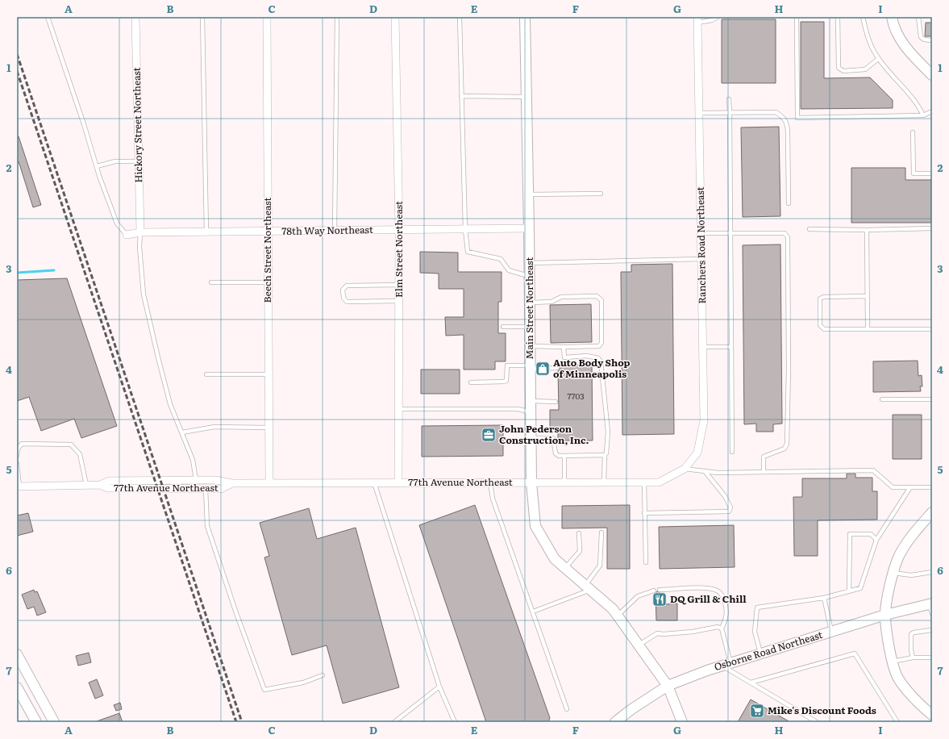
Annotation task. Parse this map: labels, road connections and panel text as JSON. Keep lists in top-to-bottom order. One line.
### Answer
{"streets":{"street":["Hickory Street Northeast","78th Way Northeast","Ranchers Road Northeast","Elm Street Northeast","Beech Street Northeast","Main Street Northeast","77th Avenue Northeast","Osborne Road Northeast"]},"crossings":[["Hickory Street Northeast","78th Way Northeast"],["78th Way Northeast","Elm Street Northeast"],["78th Way Northeast","Beech Street Northeast"],["78th Way Northeast","Main Street Northeast"],["Ranchers Road Northeast","77th Avenue Northeast"],["Elm Street Northeast","77th Avenue Northeast"],["Beech Street Northeast","77th Avenue Northeast"],["Main Street Northeast","77th Avenue Northeast"],["Main Street Northeast","Osborne Road Northeast"]],"places":{"shop":["Auto Body Shop of Minneapolis"],"office":["John Pederson Construction, Inc."],"restaurant":["DQ Grill & Chill"],"supermarket":["Mike's Discount Foods"]},"house_numbers":["7703"],"grid":{"columns":["A","B","C","D","E","F","G","H","I"],"rows":["1","2","3","4","5","6","7"]}}
